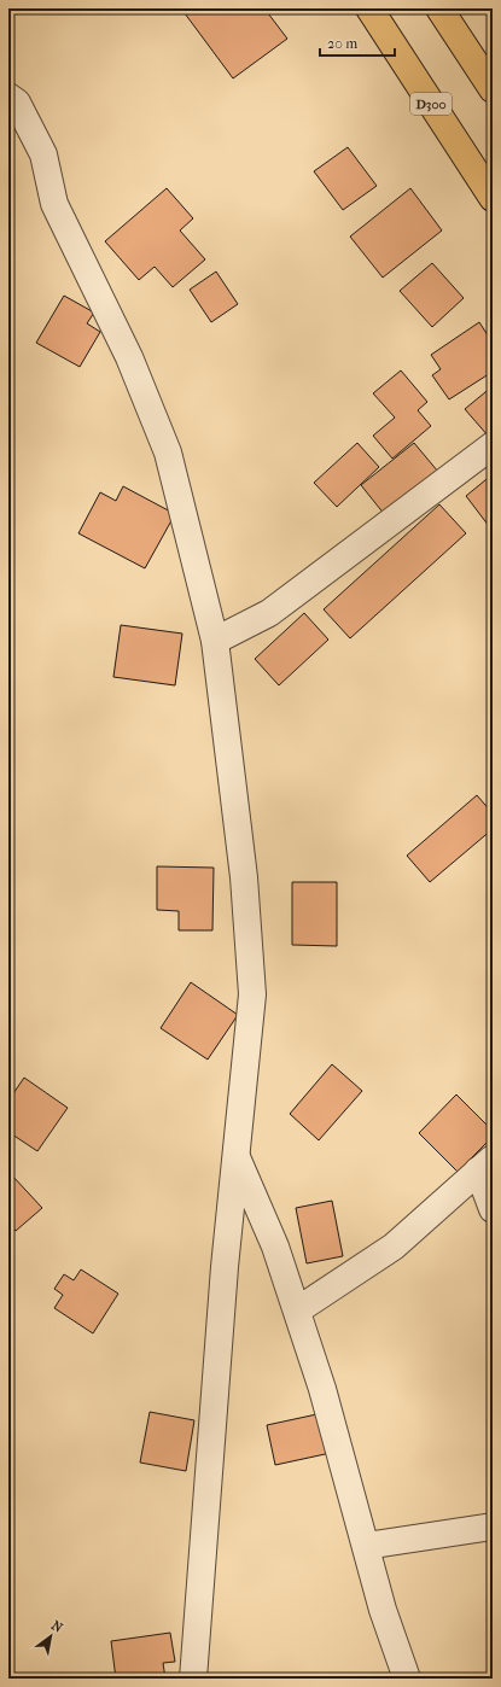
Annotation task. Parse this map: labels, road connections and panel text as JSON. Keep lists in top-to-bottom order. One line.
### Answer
{"streets":{"highway":["D300"]},"scale_bar":"20 m","north":"top right"}
